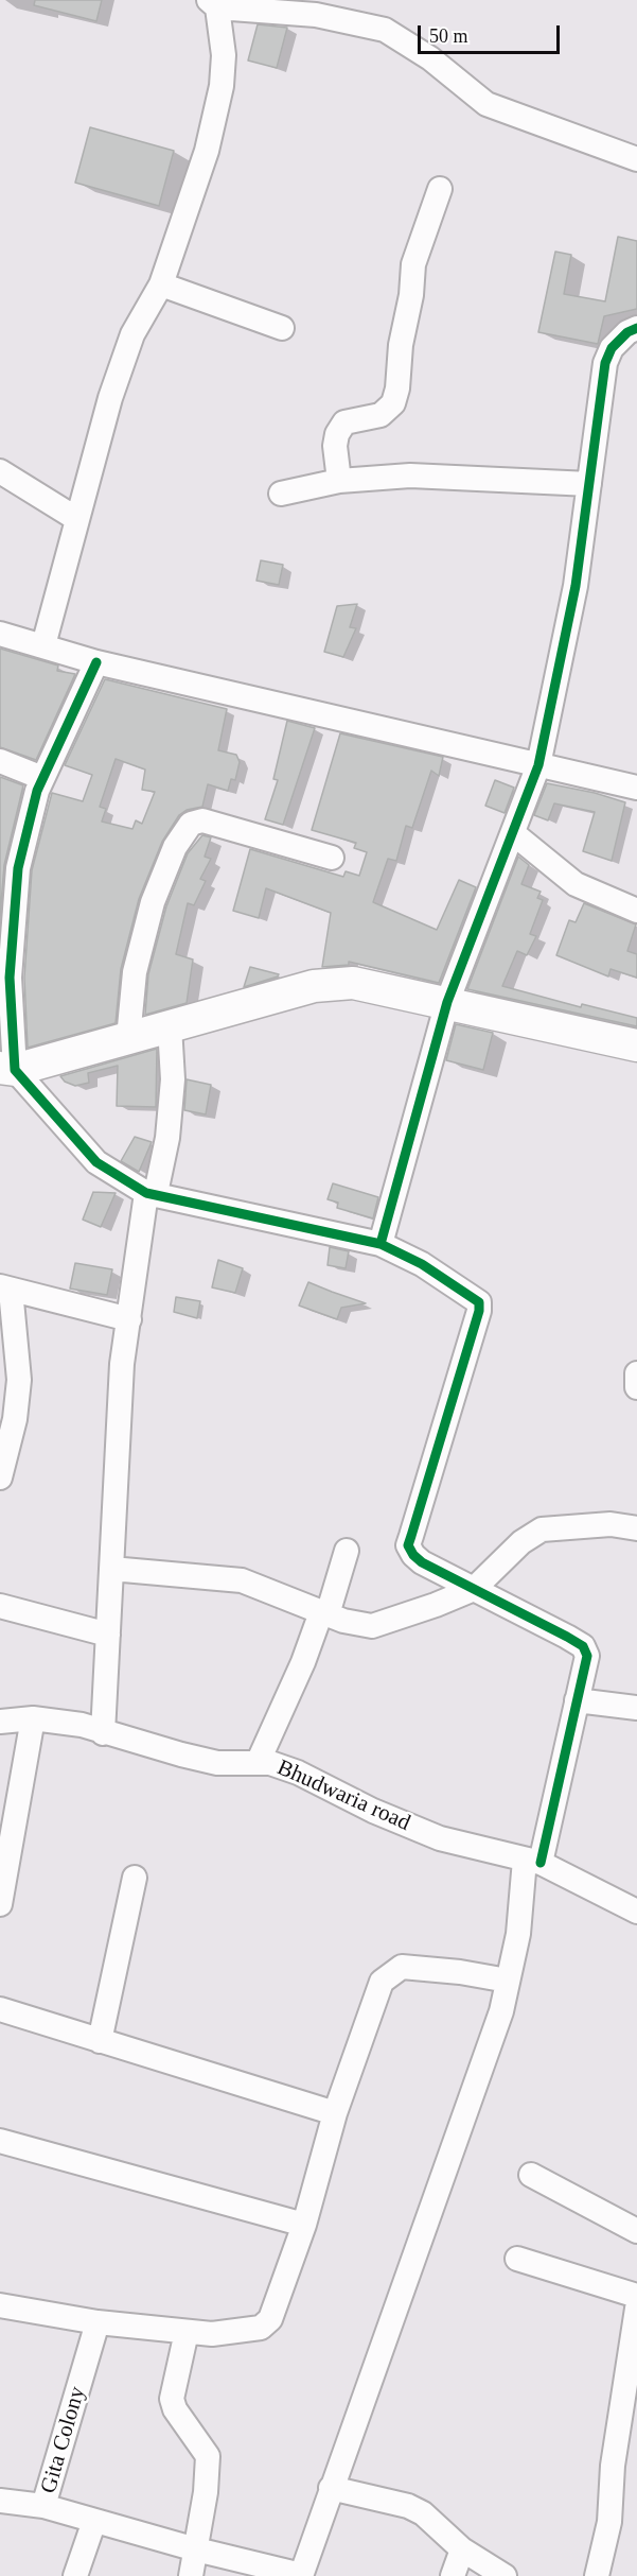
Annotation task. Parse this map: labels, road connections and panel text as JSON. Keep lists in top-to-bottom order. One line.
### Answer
{"streets":{"street":["Bhudwaria road","Gita Colony"]},"scale_bar":"50 m"}
